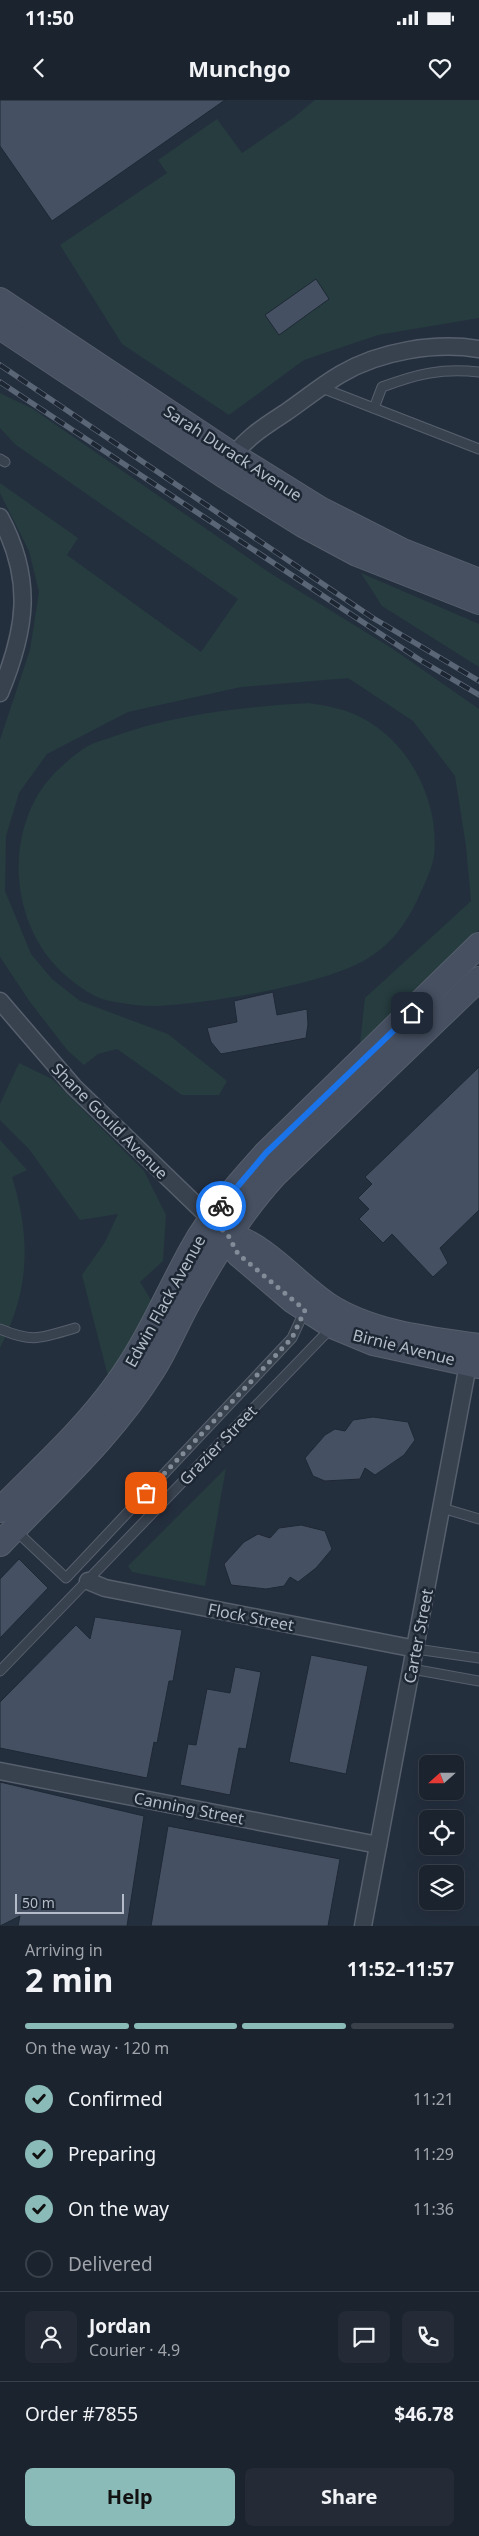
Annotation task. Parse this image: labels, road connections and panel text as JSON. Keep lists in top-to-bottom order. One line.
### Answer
{"streets":{"street":["Sarah Durack Avenue","Shane Gould Avenue","Edwin Flack Avenue","Birnie Avenue","Flock Street","Carter Street","Canning Street"],"lane":["Grazier Street"]},"crossings":[["Shane Gould Avenue","Edwin Flack Avenue"],["Shane Gould Avenue","Birnie Avenue"],["Edwin Flack Avenue","Birnie Avenue"],["Birnie Avenue","Grazier Street"],["Birnie Avenue","Carter Street"],["Grazier Street","Flock Street"],["Flock Street","Carter Street"],["Carter Street","Canning Street"]],"scale_bar":"50 m","north":"left","page":{"status":"11:50","header":"Munchgo","scale":"50 m","heading":["2 min","Arriving in","11:52–11:57"],"panel":["Jordan","Courier · 4.9","Order #7855","$46.78"],"bar":"On the way · 120 m","list":[["Confirmed","11:21"],["Preparing","11:29"],["On the way","11:36"],"Delivered"],"buttons":["Help","Share"]}}
